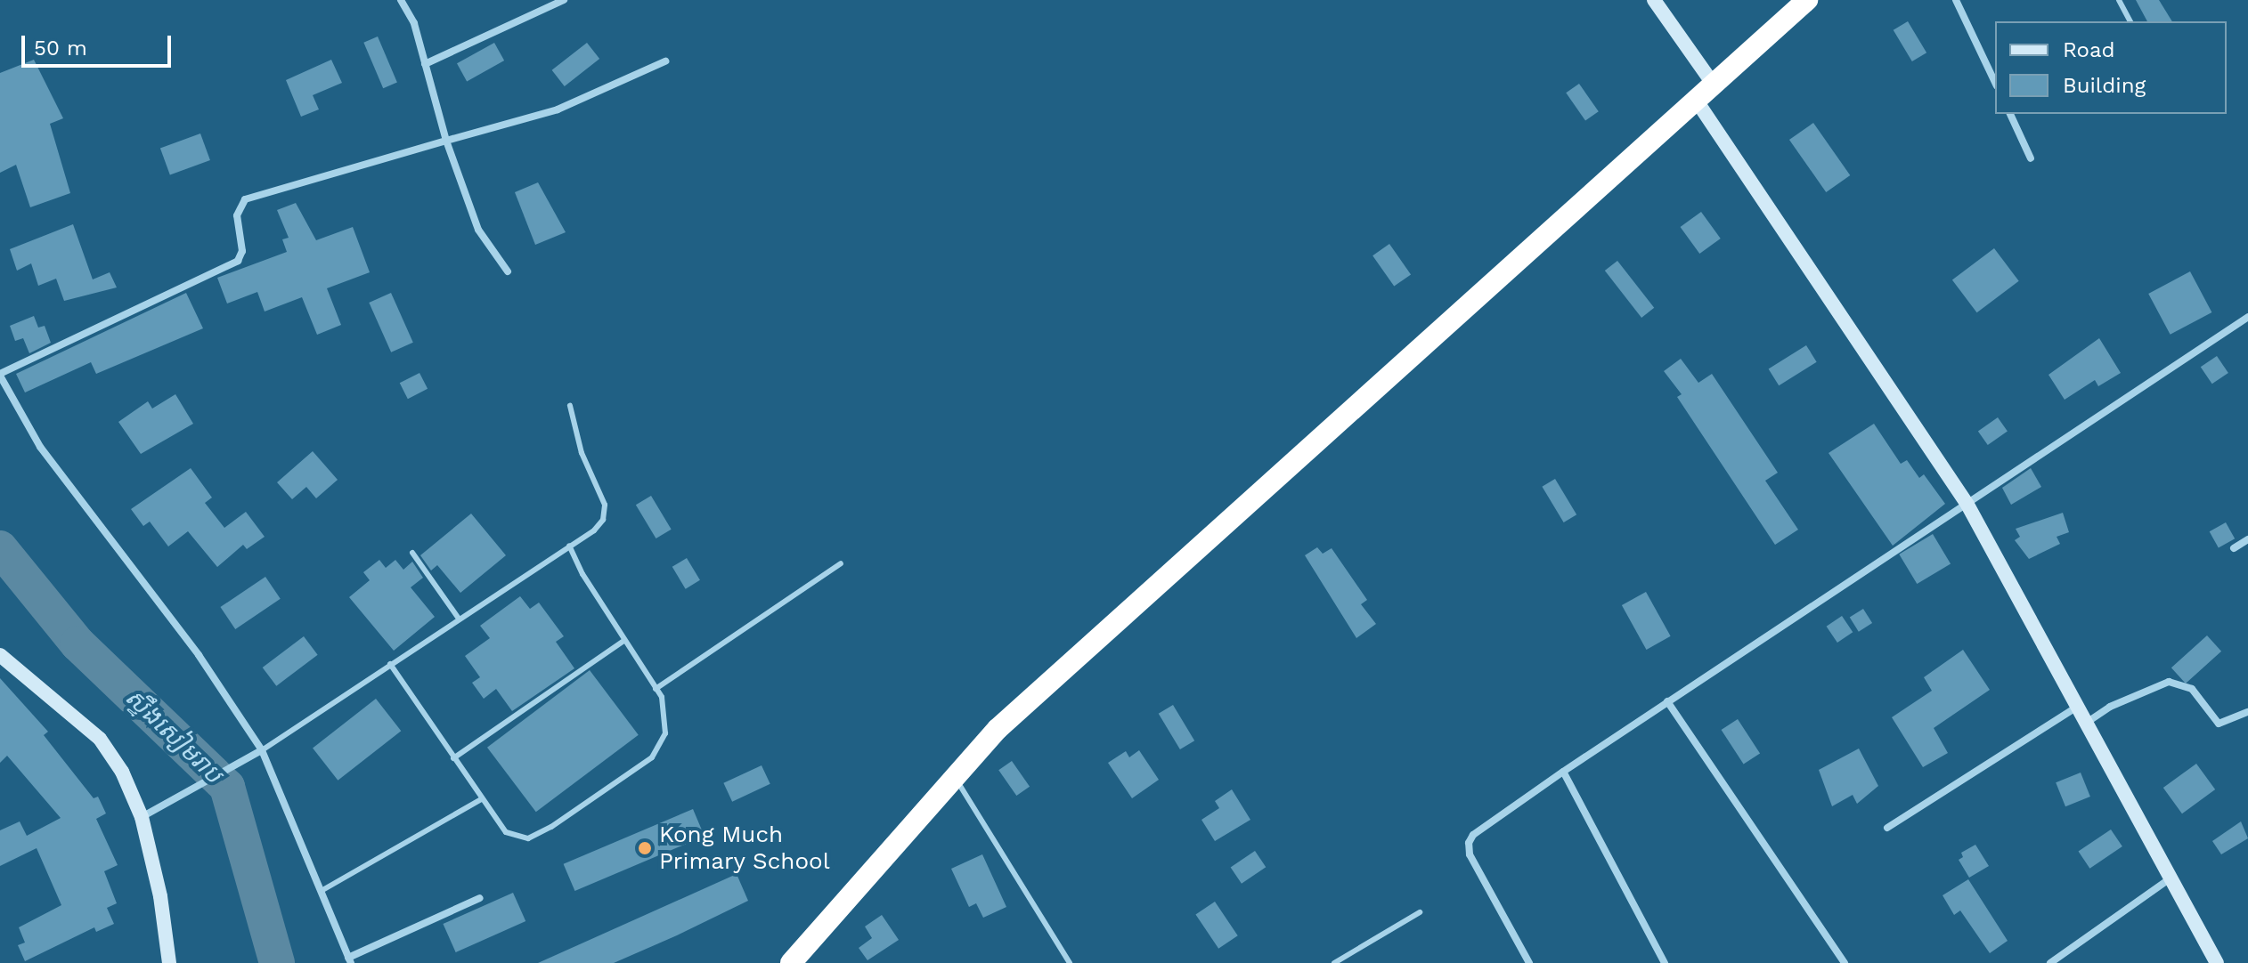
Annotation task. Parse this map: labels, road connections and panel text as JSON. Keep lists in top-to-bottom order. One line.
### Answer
{"water":["ស្ទឹងសៀមរាប"],"places":["Kong Much Primary School"],"legend":["Road","Building"],"scale_bar":"50 m"}
